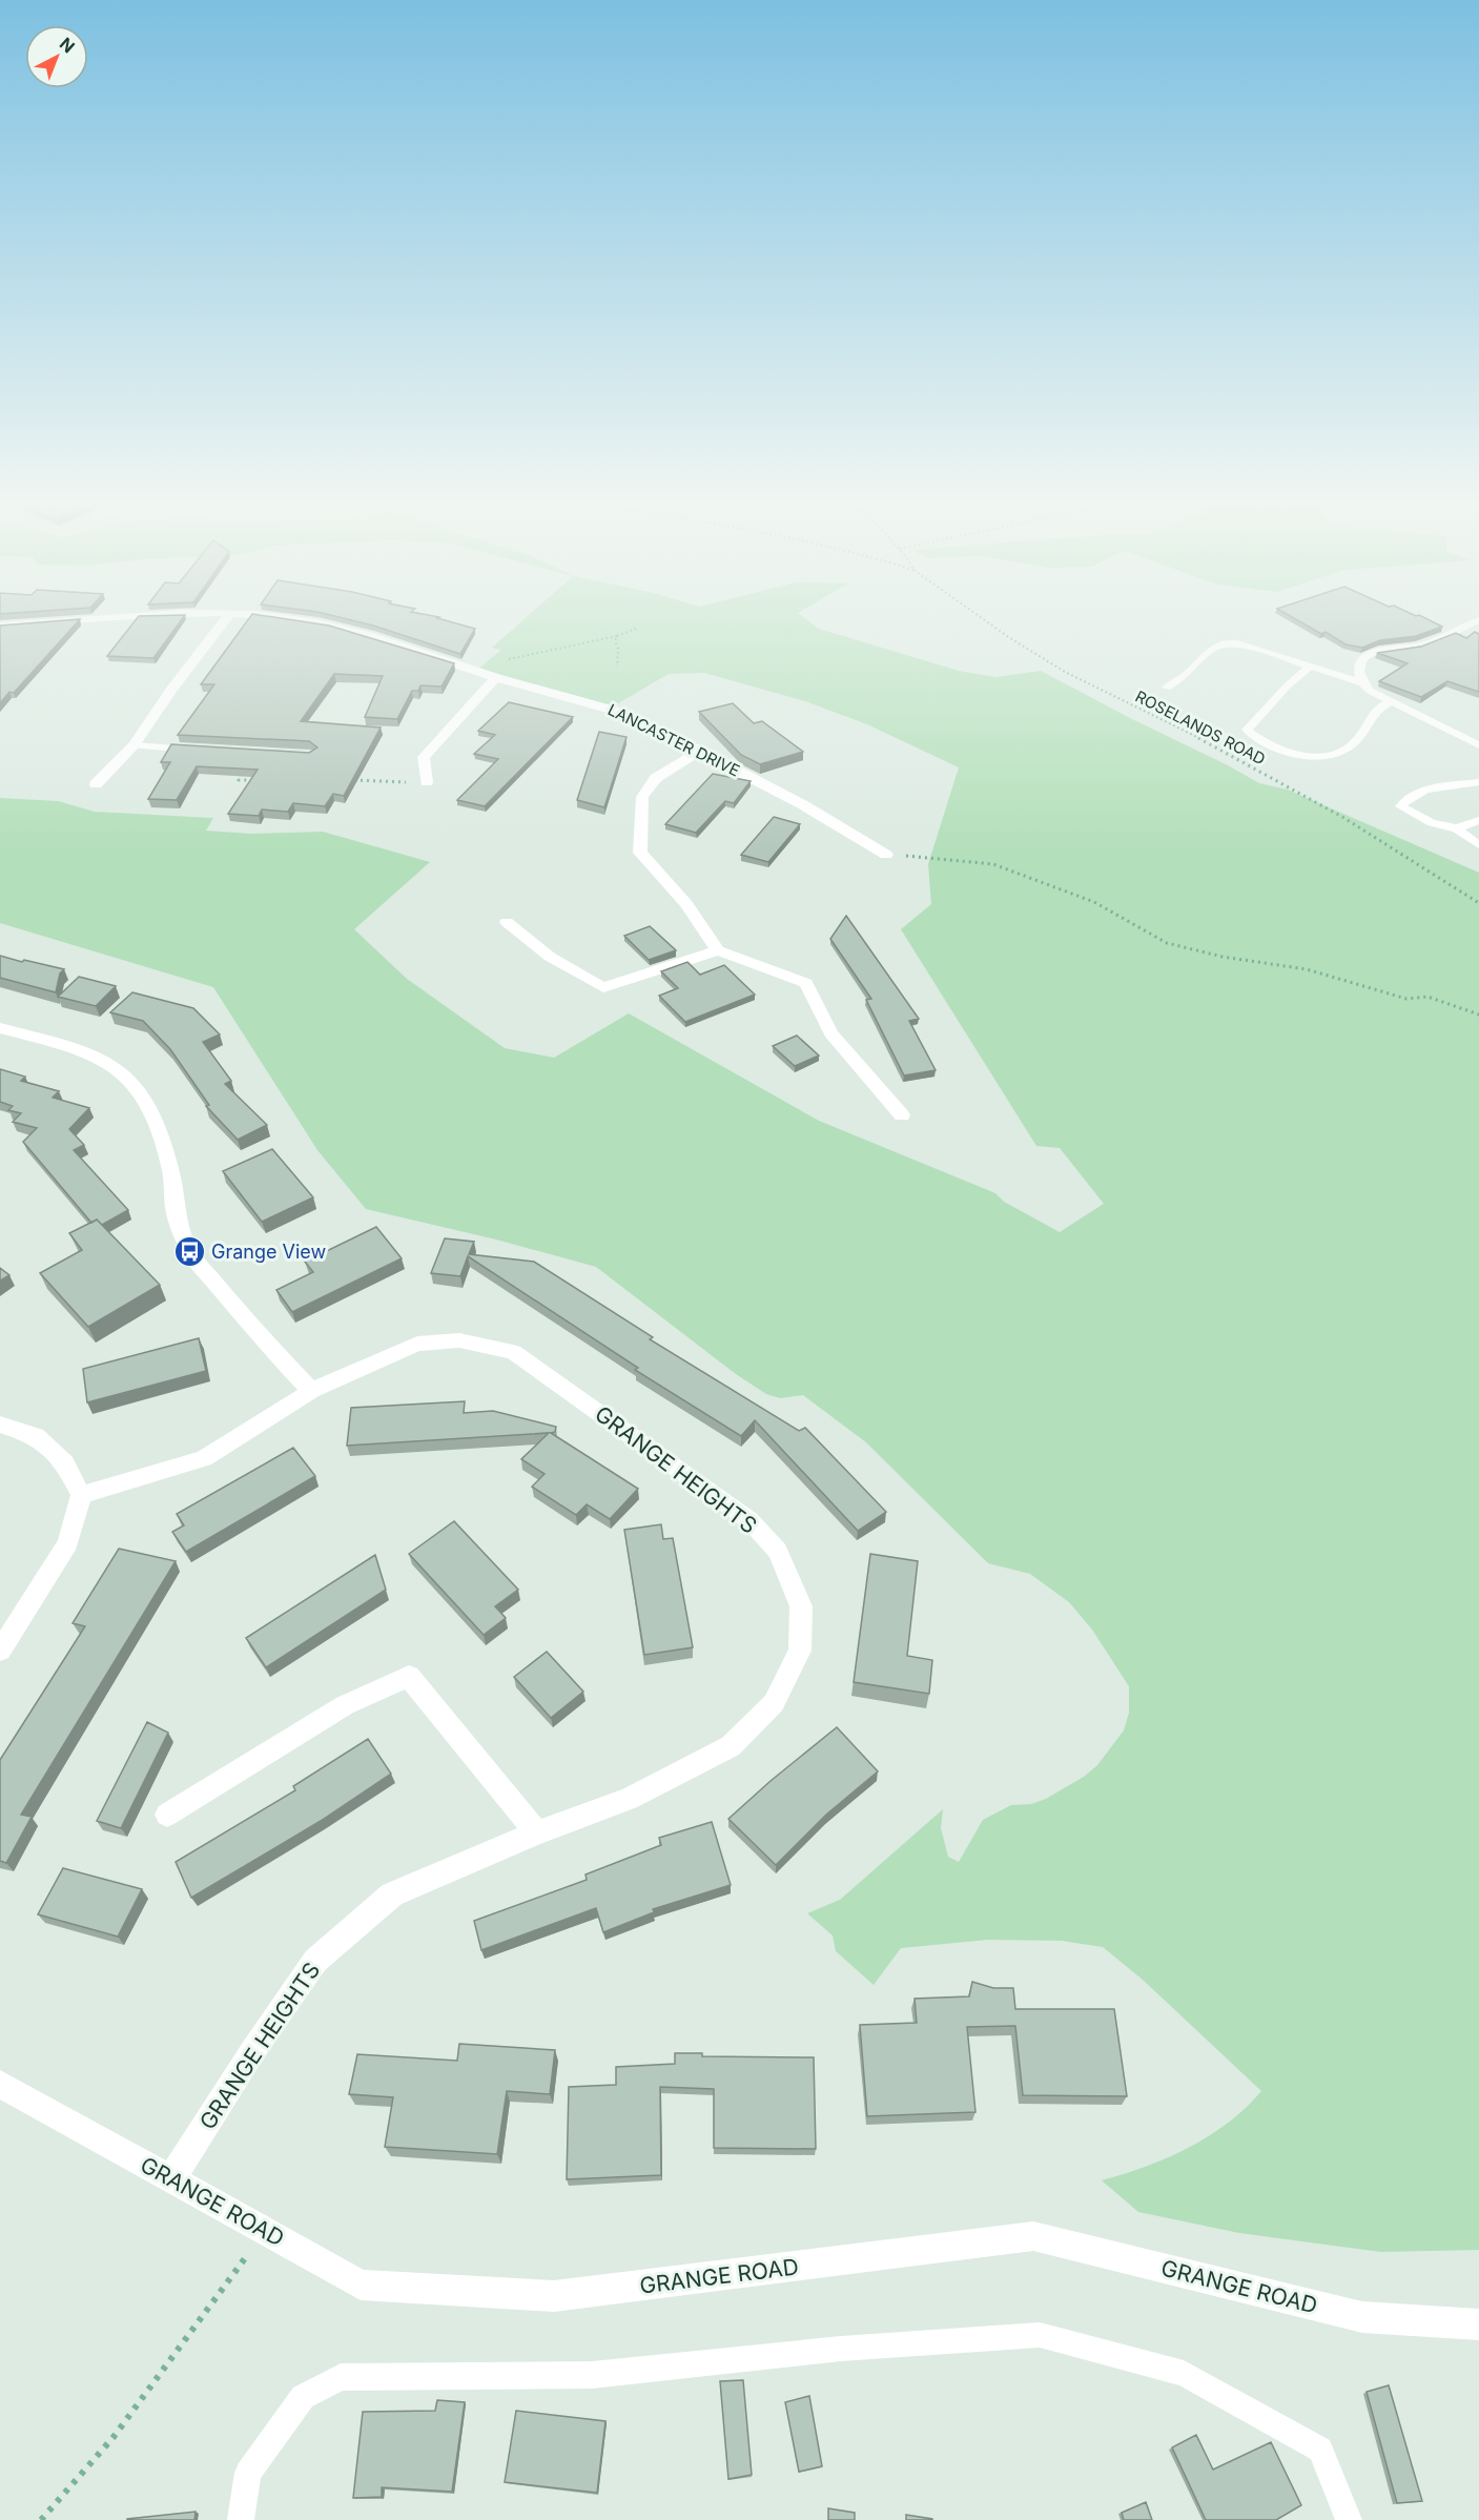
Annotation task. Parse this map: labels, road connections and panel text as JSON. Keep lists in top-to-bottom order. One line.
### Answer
{"streets":{"street":["LANCASTER DRIVE","GRANGE HEIGHTS","GRANGE ROAD"],"path":["ROSELANDS ROAD"]},"crossings":[["GRANGE HEIGHTS","GRANGE ROAD"]],"places":{"bus stop":["Grange View"]},"north":"top right"}
